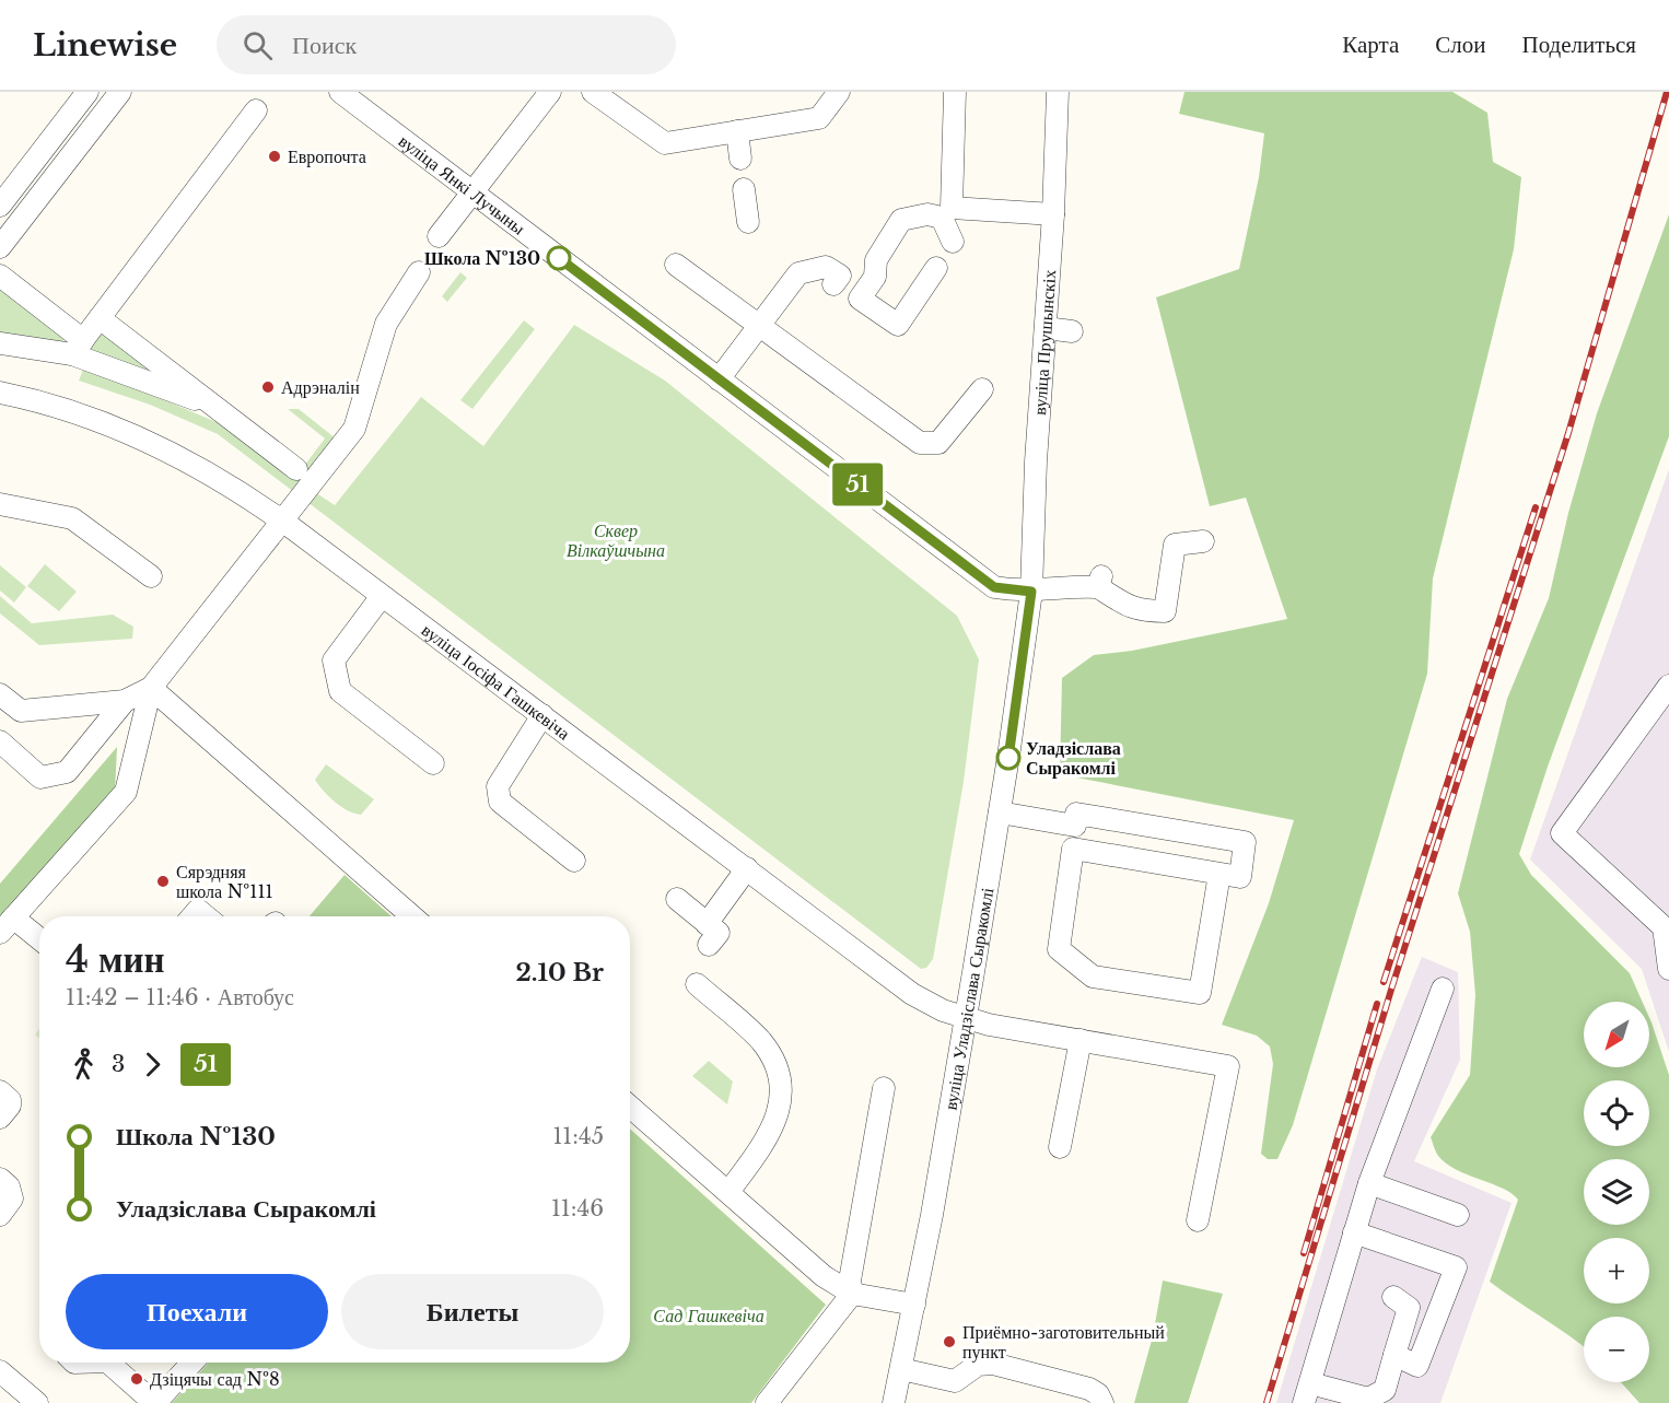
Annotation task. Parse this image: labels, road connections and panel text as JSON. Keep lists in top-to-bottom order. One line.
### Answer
{"streets":{"street":["вуліца Янкі Лучыны","вуліца Прушынскіх","вуліца Іосіфа Гашкевіча","вуліца Уладзіслава Сыракомлі"]},"crossings":[["вуліца Янкі Лучыны","вуліца Прушынскіх"],["вуліца Янкі Лучыны","вуліца Уладзіслава Сыракомлі"],["вуліца Прушынскіх","вуліца Уладзіслава Сыракомлі"],["вуліца Іосіфа Гашкевіча","вуліца Уладзіслава Сыракомлі"]],"parks":["Сквер Вілкаўшчына","Сад Гашкевіча"],"places":["Европочта","Школа №130","Адрэналін","Уладзіслава Сыракомлі","Сярэдняя школа №111","Приёмно-заготовительный пункт","Дзіцячы сад №8"],"lines":["bus line 51"],"north":"bottom left","page":{"header":"Linewise","search":"Поиск","nav":["Карта","Слои","Поделиться"],"on_map":"51","heading":["4 мин","11:42 – 11:46 · Автобус","2.10 Br"],"map_buttons":["+","−"],"legs":["3","51"],"list":[{"name":"Школа №130","value":"11:45"},{"name":"Уладзіслава Сыракомлі","value":"11:46"}],"buttons":["Поехали","Билеты"]}}
